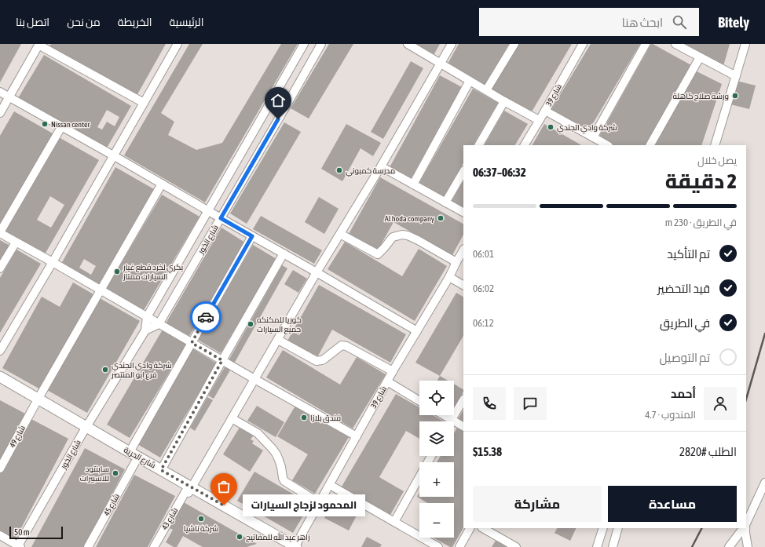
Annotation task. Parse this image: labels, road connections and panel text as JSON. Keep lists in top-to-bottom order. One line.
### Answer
{"streets":{"main road":["شارع الحرية"],"street":["شارع 39","شارع الخور","شارع 49","شارع 45","شارع 43"]},"crossings":[["شارع 39","شارع الحرية"],["شارع الخور","شارع الحرية"],["شارع 49","شارع الحرية"],["شارع الحرية","شارع 45"],["شارع الحرية","شارع 43"]],"places":["ورشة صلاح كاهلة","Nissan center","شركة وادي الجندي","مدرسة كمبوني","Al hoda company","بكري لخرد قطع غيار السيارات ممتاز","كوريا للمكنكه جميع السيارات","شركة وادي الجندي فرع ابو المنتصر","فندق بلازا","سابنتود للاسبيرات","المحمود لزجاج السيارات","شركة ناشيا","زاهر عبد الله للمفاتيح"],"scale_bar":"50 m","page":{"header":"Bitely","search":"ابحث هنا","nav":["الرئيسية","الخريطة","من نحن","اتصل بنا"],"heading":["2 دقيقة","يصل خلال","06:32–06:37"],"panel":["أحمد","المندوب · 4.7","الطلب #2820","$15.38"],"bar":"في الطريق · 230 m","list":[["تم التأكيد","06:01"],["قيد التحضير","06:02"],["في الطريق","06:12"],"تم التوصيل"],"map_buttons":["+","−"],"buttons":["مساعدة","مشاركة"],"bubble":"المحمود لزجاج السيارات","scale":"50 m"}}
